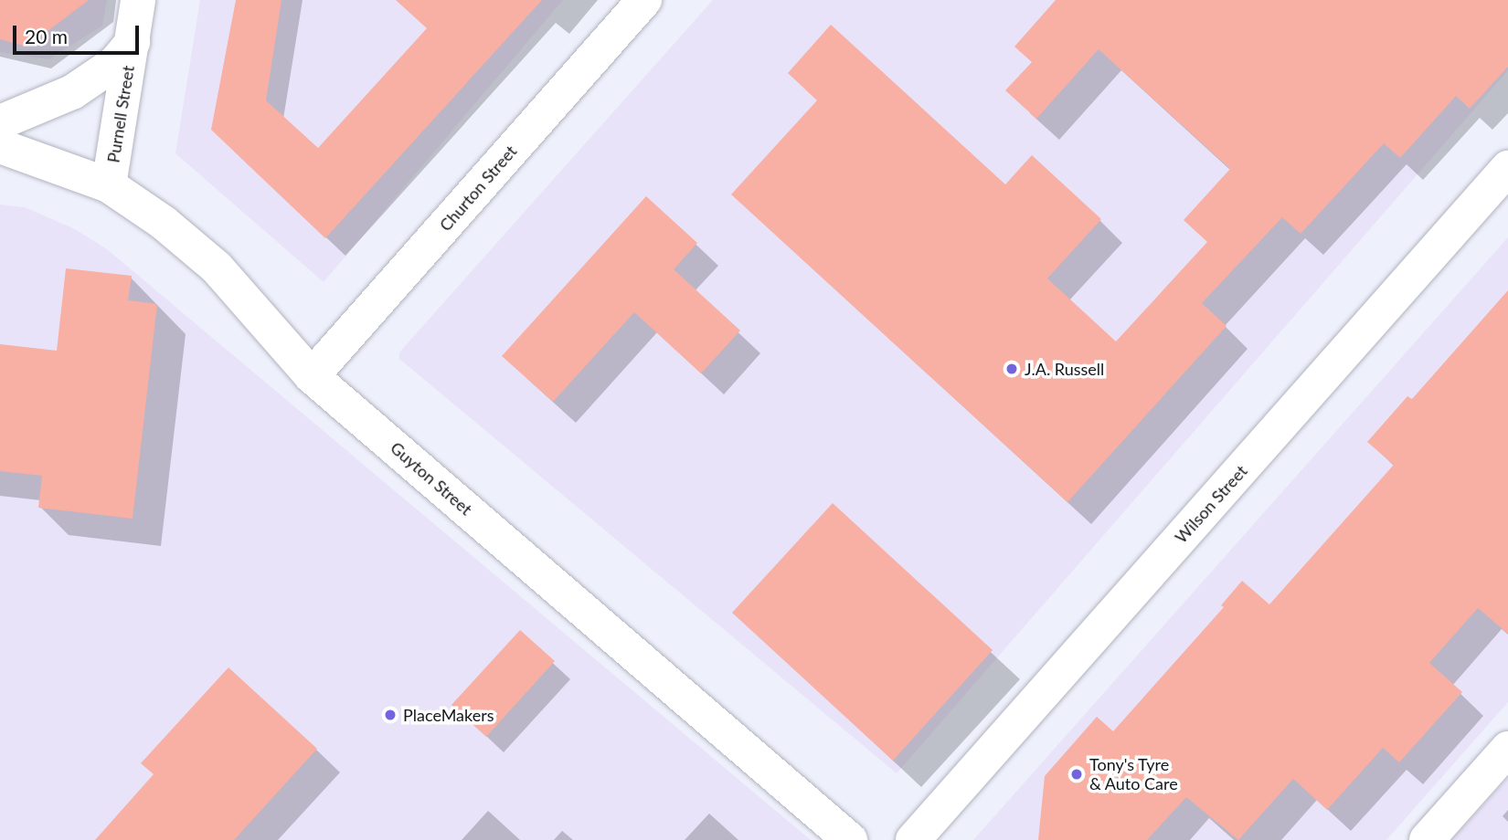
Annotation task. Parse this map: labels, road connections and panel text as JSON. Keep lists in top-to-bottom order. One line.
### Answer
{"streets":{"street":["Purnell Street","Churton Street","Guyton Street","Wilson Street"]},"crossings":[["Purnell Street","Guyton Street"],["Churton Street","Guyton Street"]],"places":["J.A. Russell","PlaceMakers","Tony's Tyre & Auto Care"],"scale_bar":"20 m"}
